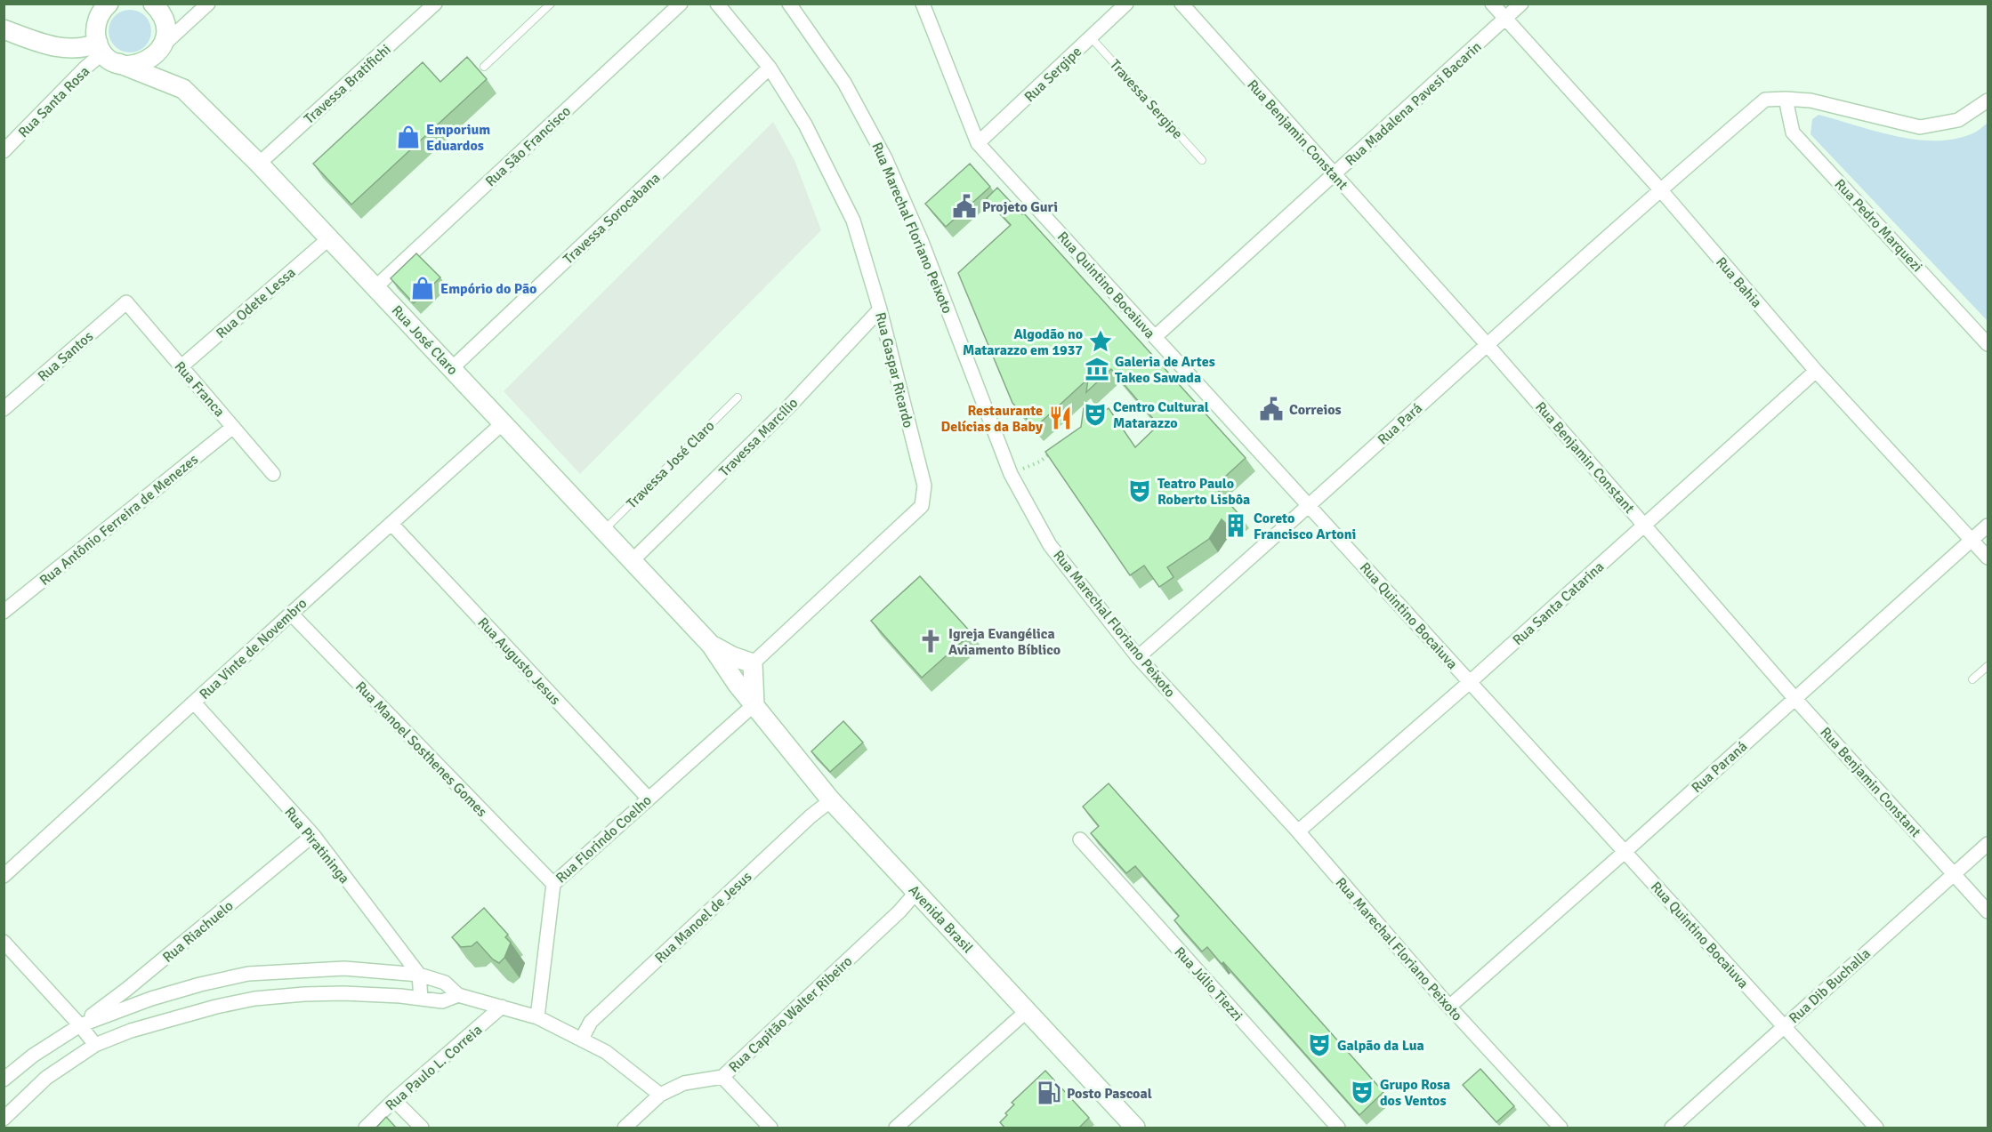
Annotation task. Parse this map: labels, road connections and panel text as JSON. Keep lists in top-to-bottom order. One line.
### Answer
{"streets":{"street":["Rua Sergipe","Travessa Bratifichi","Rua Santa Rosa","Rua Madalena Pavesi Bacarin","Rua Benjamin Constant","Rua São Francisco","Travessa Sorocabana","Rua Pedro Marquezi","Rua Marechal Floriano Peixoto","Rua Bahia","Rua Quintino Bocaiuva","Rua Odete Lessa","Rua José Claro","Rua Santos","Rua Gaspar Ricardo","Rua Franca","Rua Pará","Travessa Marcílio","Rua Antônio Ferreira de Menezes","Rua Santa Catarina","Rua Vinte de Novembro","Rua Augusto Jesus","Rua Manoel Sosthenes Gomes","Rua Paraná","Rua Florindo Coelho","Rua Piratininga","Rua Manoel de Jesus","Avenida Brasil","Rua Riachuelo","Rua Júlio Tiezzi","Rua Dib Buchalla","Rua Capitão Walter Ribeiro","Rua Paulo L. Correia"],"lane":["Travessa Sergipe","Travessa José Claro"]},"crossings":[["Rua Sergipe","Travessa Sergipe"],["Rua Sergipe","Rua Quintino Bocaiuva"],["Travessa Bratifichi","Rua José Claro"],["Rua Santa Rosa","Rua José Claro"],["Rua Madalena Pavesi Bacarin","Rua Benjamin Constant"],["Rua Madalena Pavesi Bacarin","Rua Bahia"],["Rua Madalena Pavesi Bacarin","Rua Quintino Bocaiuva"],["Rua Benjamin Constant","Rua Pará"],["Rua Benjamin Constant","Rua Santa Catarina"],["Rua Benjamin Constant","Rua Paraná"],["Rua Benjamin Constant","Rua Dib Buchalla"],["Rua São Francisco","Rua José Claro"],["Travessa Sorocabana","Rua José Claro"],["Travessa Sorocabana","Rua Gaspar Ricardo"],["Rua Pedro Marquezi","Rua Pará"],["Rua Marechal Floriano Peixoto","Rua Pará"],["Rua Marechal Floriano Peixoto","Rua Santa Catarina"],["Rua Marechal Floriano Peixoto","Rua Paraná"],["Rua Bahia","Rua Pará"],["Rua Bahia","Rua Santa Catarina"],["Rua Bahia","Rua Paraná"],["Rua Quintino Bocaiuva","Rua Pará"],["Rua Quintino Bocaiuva","Rua Santa Catarina"],["Rua Quintino Bocaiuva","Rua Paraná"],["Rua Quintino Bocaiuva","Rua Dib Buchalla"],["Rua Odete Lessa","Rua José Claro"],["Rua Odete Lessa","Rua Franca"],["Rua José Claro","Rua Gaspar Ricardo"],["Rua José Claro","Travessa Marcílio"],["Rua José Claro","Travessa José Claro"],["Rua José Claro","Rua Vinte de Novembro"],["Rua José Claro","Rua Florindo Coelho"],["Rua José Claro","Avenida Brasil"],["Rua Santos","Rua Franca"],["Rua Gaspar Ricardo","Travessa Marcílio"],["Rua Franca","Rua Antônio Ferreira de Menezes"],["Rua Vinte de Novembro","Rua Augusto Jesus"],["Rua Vinte de Novembro","Rua Manoel Sosthenes Gomes"],["Rua Vinte de Novembro","Rua Piratininga"],["Rua Augusto Jesus","Rua Florindo Coelho"],["Rua Manoel Sosthenes Gomes","Rua Florindo Coelho"],["Rua Florindo Coelho","Avenida Brasil"],["Rua Piratininga","Rua Riachuelo"],["Rua Manoel de Jesus","Avenida Brasil"],["Avenida Brasil","Rua Capitão Walter Ribeiro"]],"places":{"shop":["Emporium Eduardos","Empório do Pão"],"public building":["Projeto Guri","Correios"],"place":["Algodão no Matarazzo em 1937"],"museum":["Galeria de Artes Takeo Sawada"],"theatre":["Centro Cultural Matarazzo","Teatro Paulo Roberto Lisbôa","Galpão da Lua","Grupo Rosa dos Ventos"],"restaurant":["Restaurante Delícias da Baby"],"building":["Coreto Francisco Artoni"],"church":["Igreja Evangélica Aviamento Bíblico"],"fuel station":["Posto Pascoal"]}}
